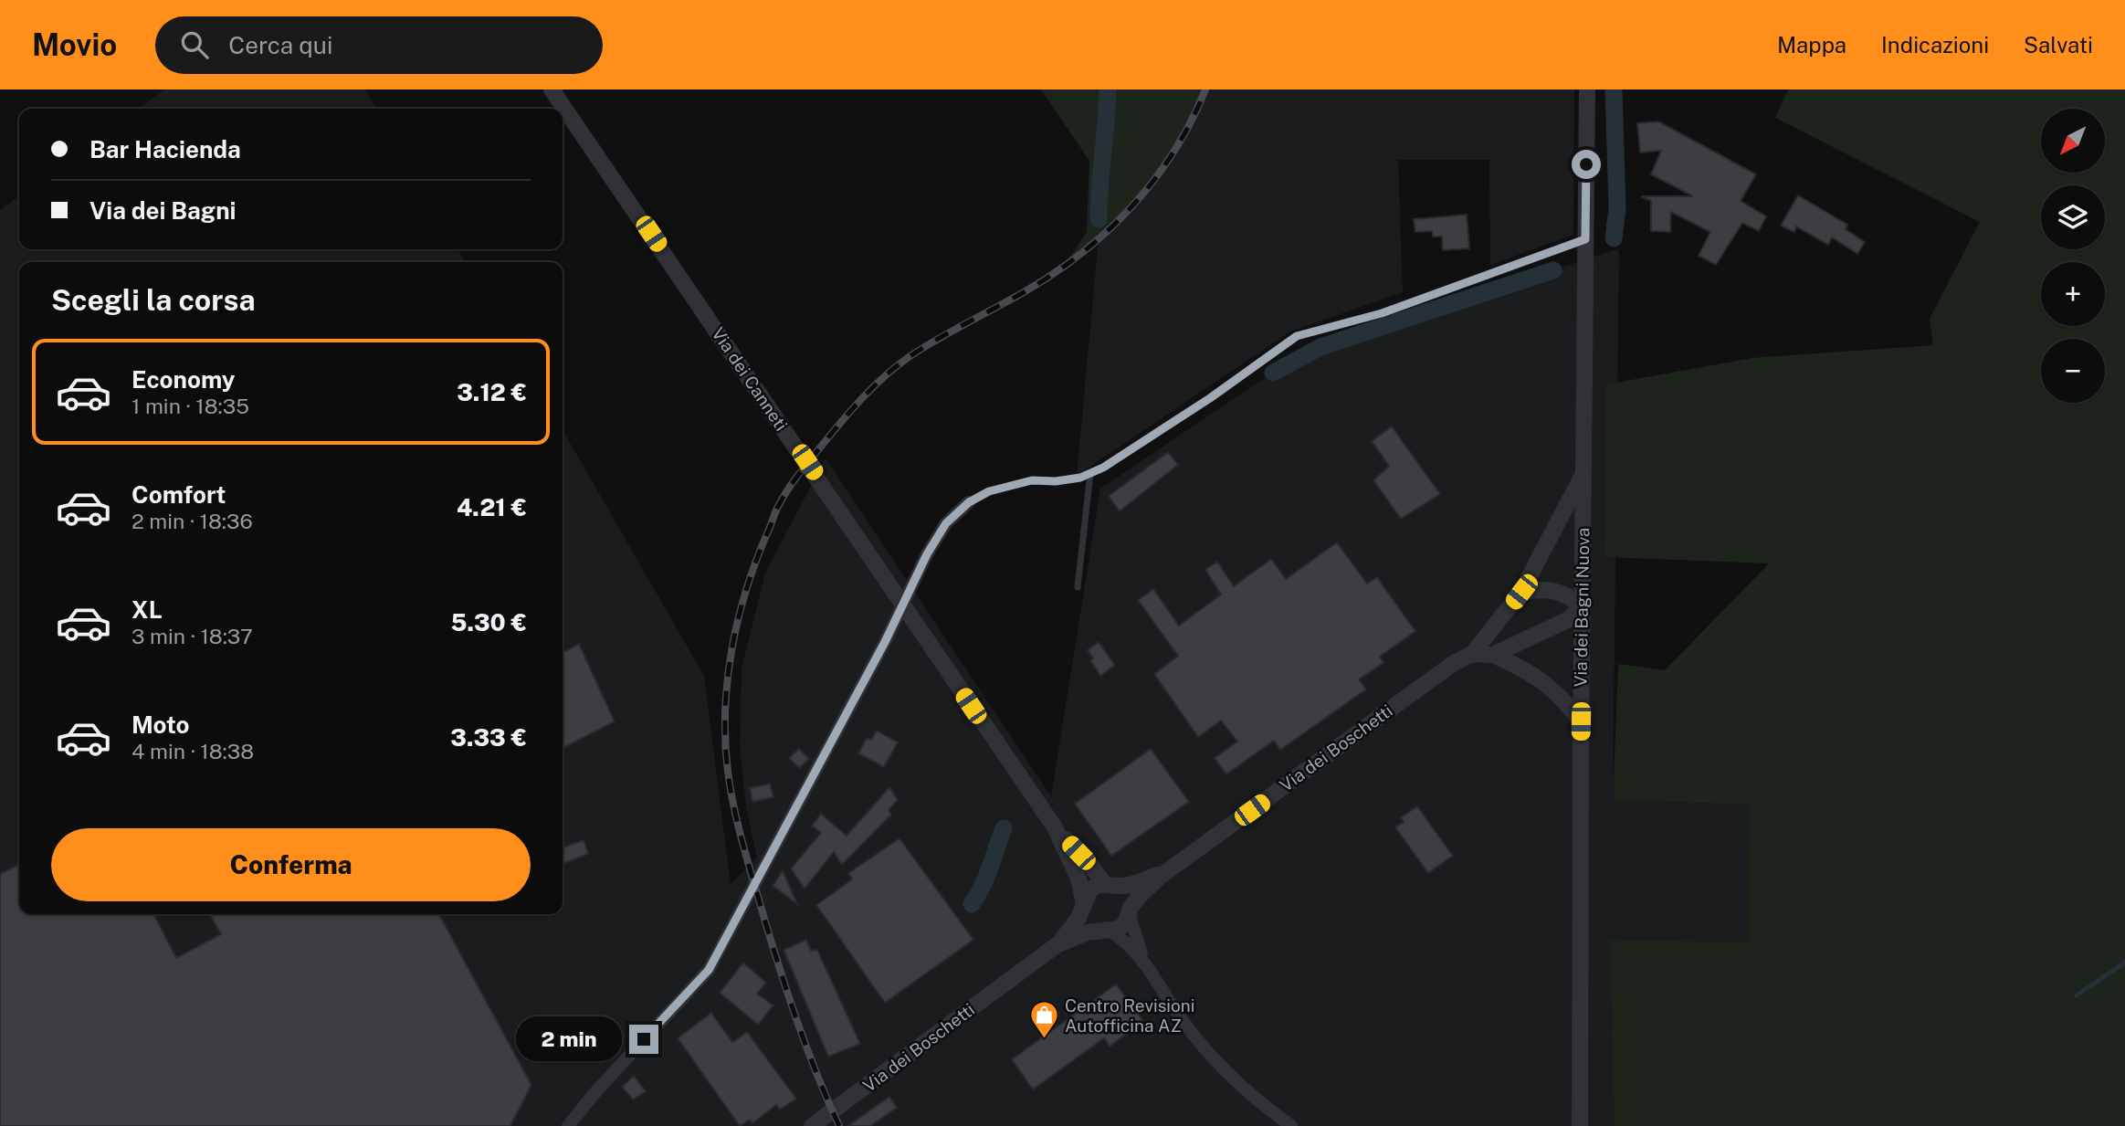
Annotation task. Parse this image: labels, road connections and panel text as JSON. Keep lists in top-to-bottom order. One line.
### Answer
{"streets":{"street":["Via dei Canneti","Via dei Bagni Nuova","Via dei Boschetti"]},"crossings":[["Via dei Canneti","Via dei Boschetti"],["Via dei Bagni Nuova","Via dei Boschetti"]],"places":{"shop":["Centro Revisioni Autofficina AZ"]},"north":"bottom left","page":{"header":"Movio","search":"Cerca qui","nav":["Mappa","Indicazioni","Salvati"],"map_buttons":["+","−"],"banner":["Bar Hacienda","Via dei Bagni"],"heading":"Scegli la corsa","list":[{"name":"Economy","note":"1 min · 18:35","value":"3.12 €"},{"name":"Comfort","note":"2 min · 18:36","value":"4.21 €"},{"name":"XL","note":"3 min · 18:37","value":"5.30 €"},{"name":"Moto","note":"4 min · 18:38","value":"3.33 €"}],"buttons":"Conferma","bubble":"2 min"}}
